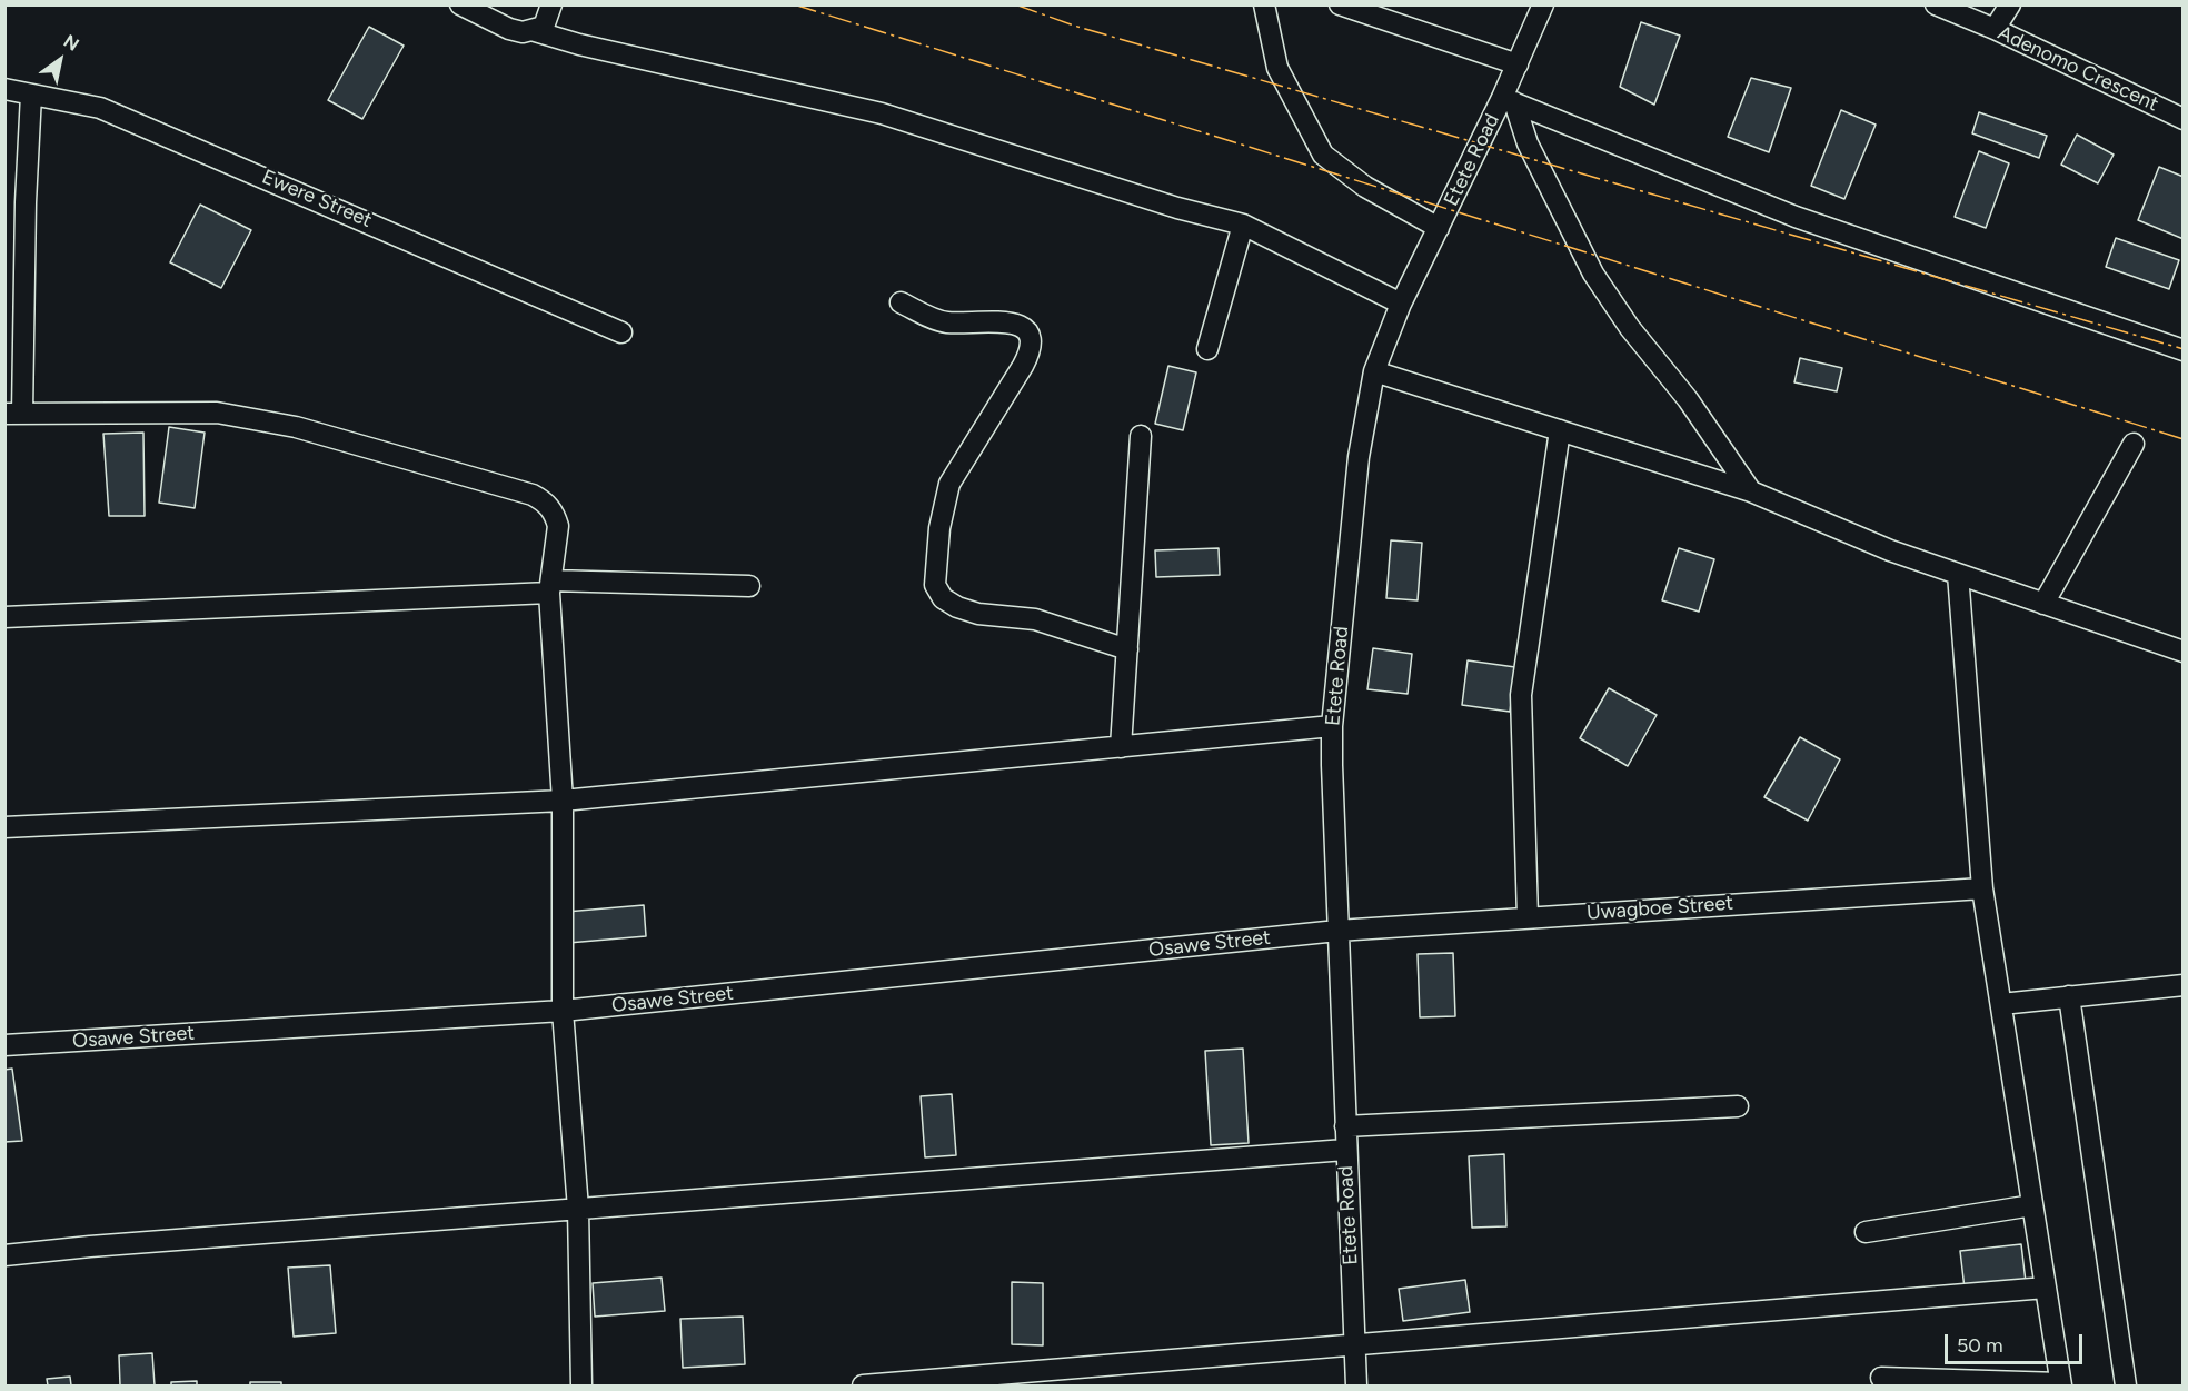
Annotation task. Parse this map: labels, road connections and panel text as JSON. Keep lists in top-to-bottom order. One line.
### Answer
{"streets":{"street":["Adenomo Crescent","Etete Road","Ewere Street","Uwagboe Street","Osawe Street"]},"crossings":[["Etete Road","Uwagboe Street"],["Etete Road","Osawe Street"],["Uwagboe Street","Osawe Street"]],"scale_bar":"50 m","north":"top right"}
